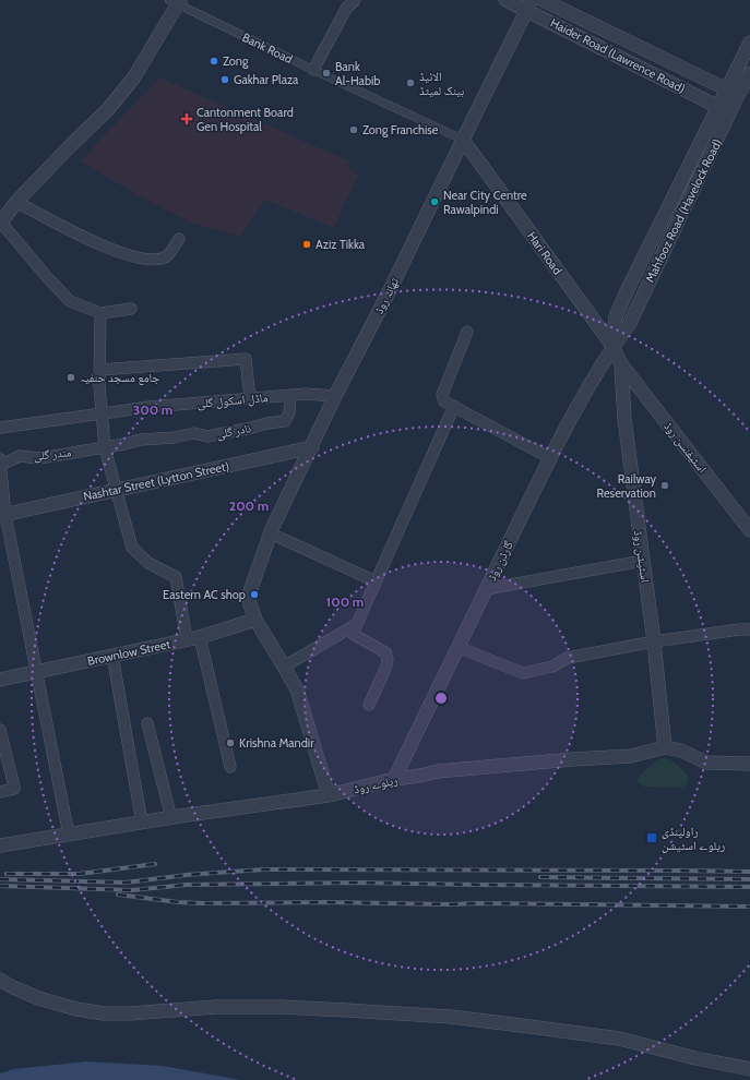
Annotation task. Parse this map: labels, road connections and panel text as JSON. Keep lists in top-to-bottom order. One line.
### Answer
{"streets":{"street":["Bank Road","Haider Road (Lawrence Road)","Mahfooz Road (Havelock Road)","Hari Road","تھانہ روڈ","ماڈل اسکول گلی","نادر گلی","اسٹیفنسن روڈ","مندر گلی","Nashtar Street (Lytton Street)","اسٹیشن روڈ","گارڈن روڈ","Brownlow Street","ریلوے روڈ"]},"crossings":[["Bank Road","Hari Road"],["Bank Road","تھانہ روڈ"],["Haider Road (Lawrence Road)","Mahfooz Road (Havelock Road)"],["Haider Road (Lawrence Road)","تھانہ روڈ"],["Mahfooz Road (Havelock Road)","Hari Road"],["Mahfooz Road (Havelock Road)","گارڈن روڈ"],["Hari Road","تھانہ روڈ"],["Hari Road","اسٹیفنسن روڈ"],["Hari Road","اسٹیشن روڈ"],["Hari Road","گارڈن روڈ"],["تھانہ روڈ","ماڈل اسکول گلی"],["تھانہ روڈ","Nashtar Street (Lytton Street)"],["تھانہ روڈ","Brownlow Street"],["ماڈل اسکول گلی","نادر گلی"],["نادر گلی","مندر گلی"],["اسٹیفنسن روڈ","اسٹیشن روڈ"],["اسٹیشن روڈ","ریلوے روڈ"],["گارڈن روڈ","ریلوے روڈ"]],"places":{"other":["Zong","Bank Al-Habib","Gakhar Plaza","الائیڈ بینک لمیٹڈ","Zong Franchise","Near City Centre Rawalpindi","Aziz Tikka","جامع مسجد حنفیہ","Railway Reservation","Eastern AC shop","Krishna Mandir"],"health":["Cantonment Board Gen Hospital"],"transit":["راولپنڈی ریلوے اسٹیشن"]},"rings":["300 m","200 m","100 m"]}
